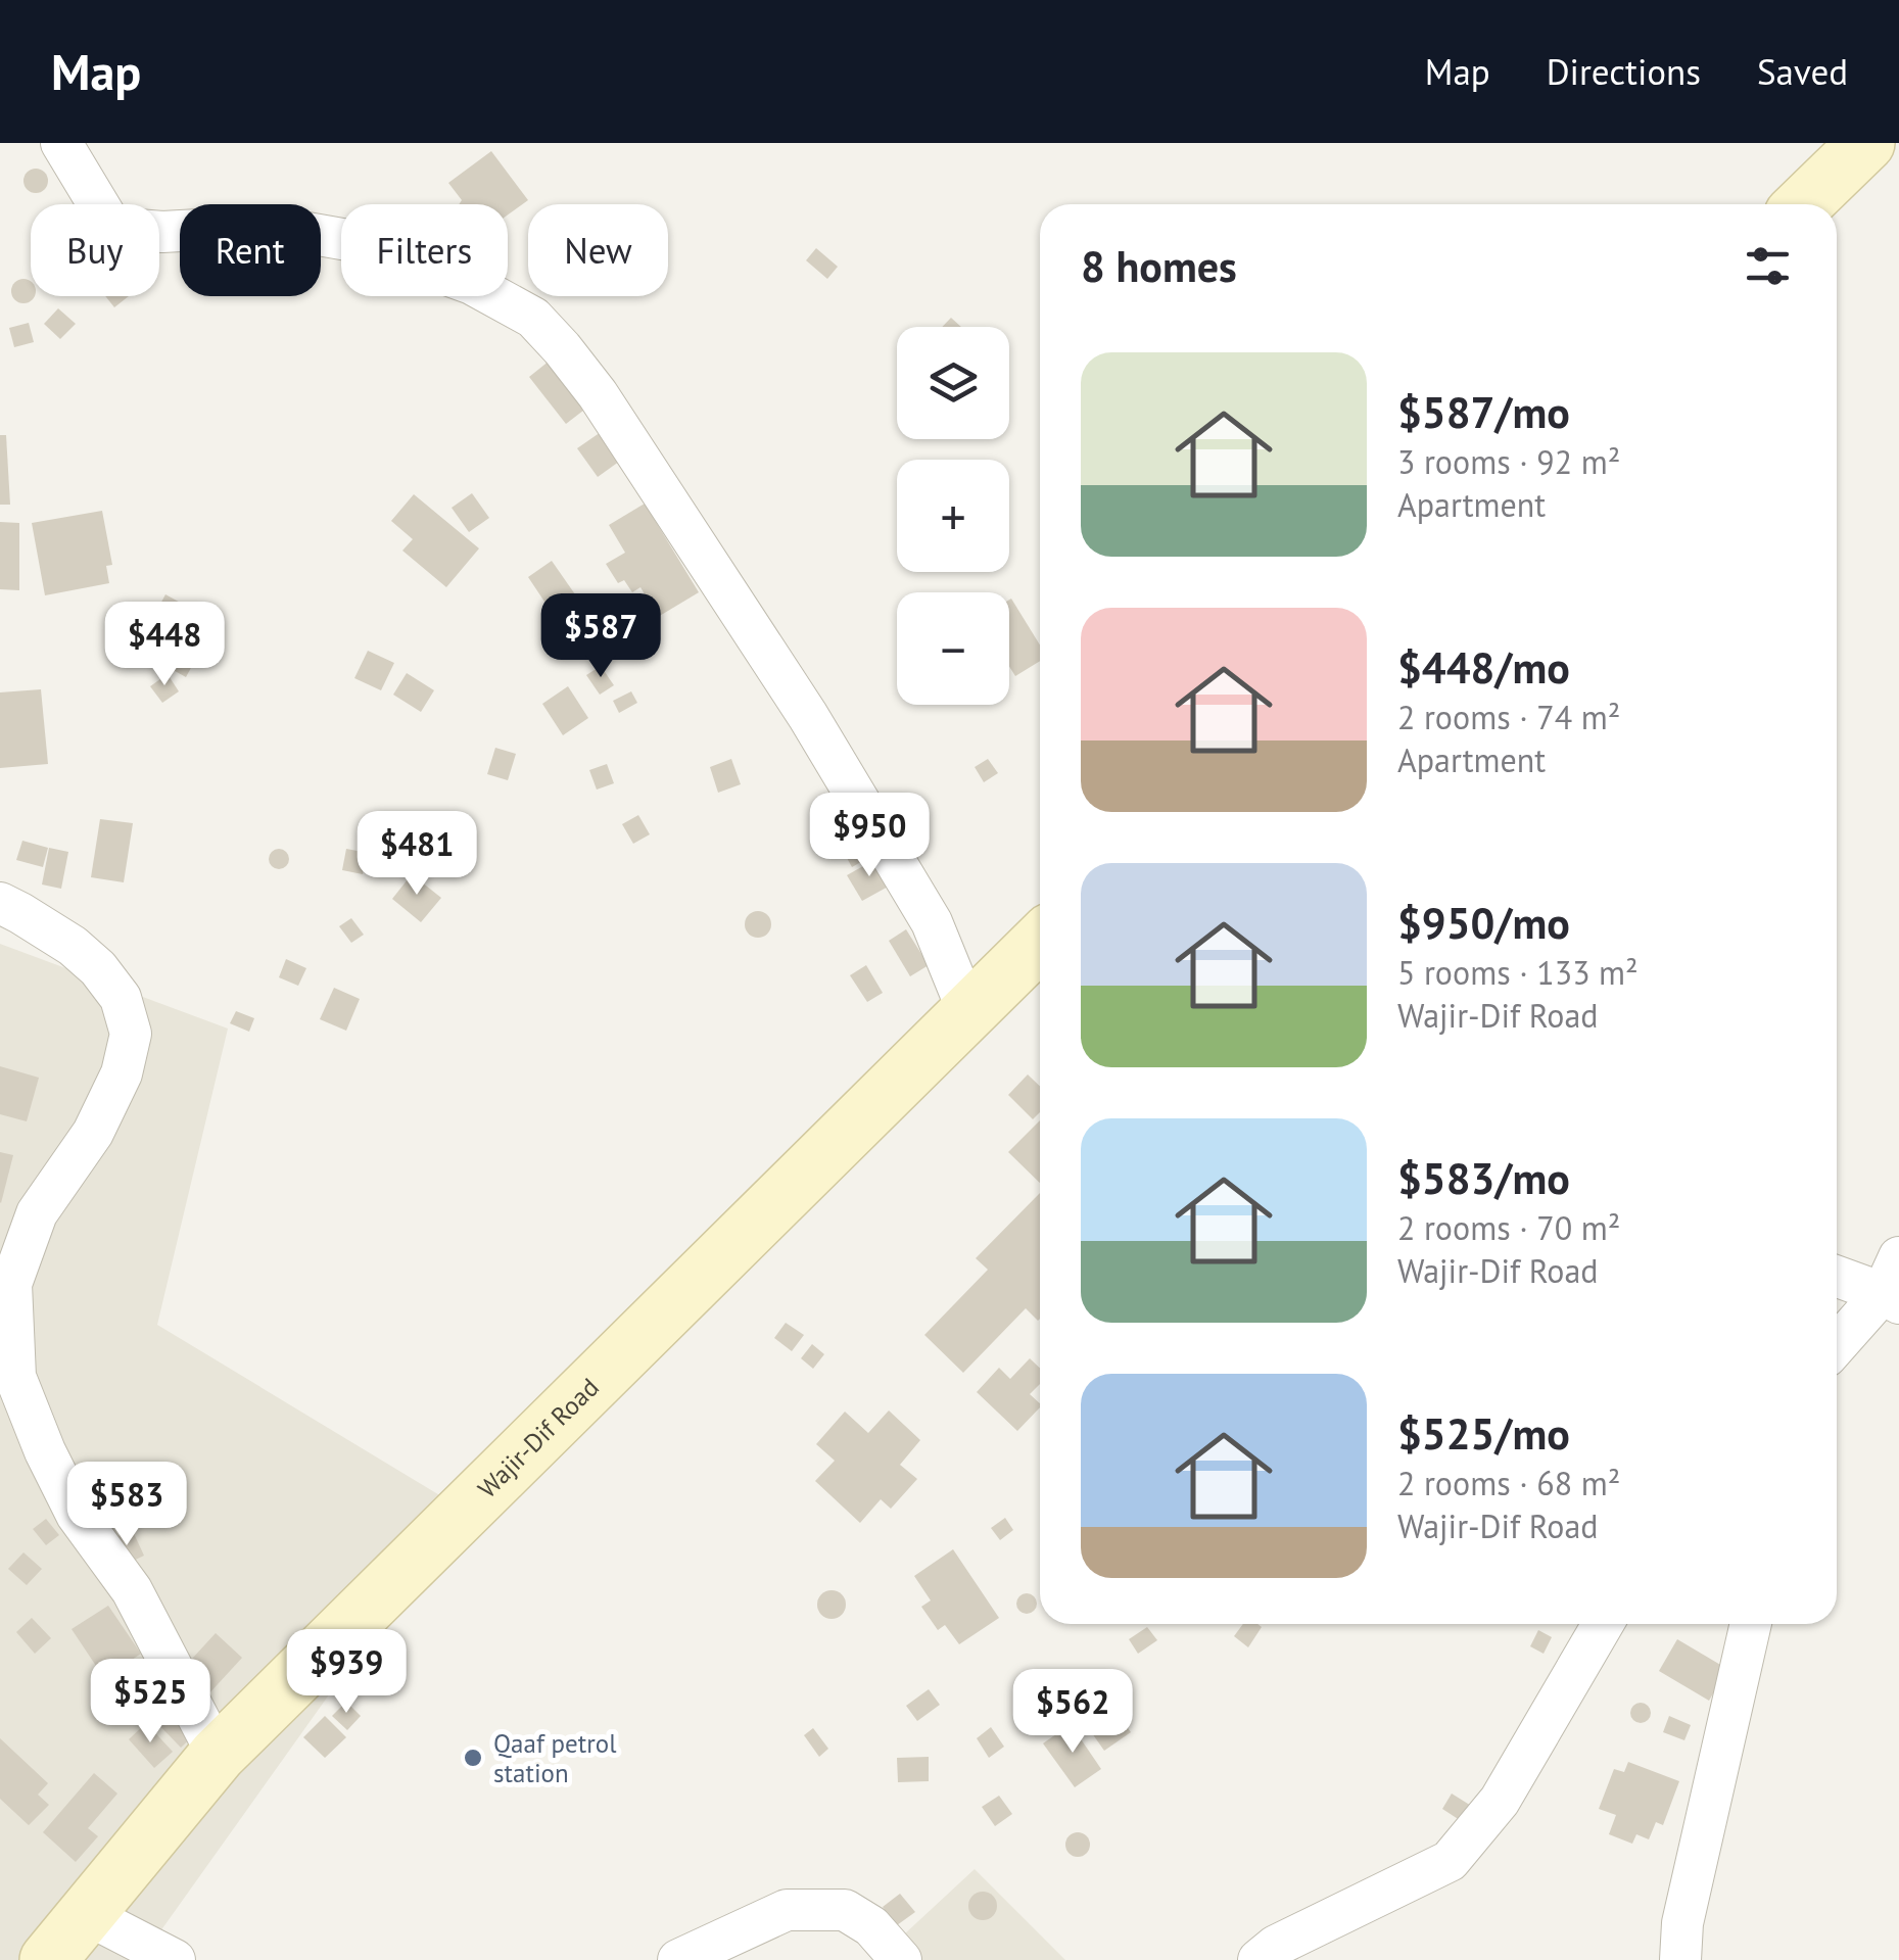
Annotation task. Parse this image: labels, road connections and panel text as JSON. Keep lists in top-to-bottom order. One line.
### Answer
{"streets":{"main road":["Wajir-Dif Road"]},"places":["Qaaf petrol station"],"page":{"header":"Map","nav":["Map","Directions","Saved"],"chip":["Buy","Rent","Filters","New"],"heading":"8 homes","map_buttons":["+","−"],"list":[{"name":"$587/mo","note":"3 rooms · 92 m² · Apartment"},{"name":"$448/mo","note":"2 rooms · 74 m² · Apartment"},{"name":"$950/mo","note":"5 rooms · 133 m² · Wajir-Dif Road"},{"name":"$583/mo","note":"2 rooms · 70 m² · Wajir-Dif Road"},{"name":"$525/mo","note":"2 rooms · 68 m² · Wajir-Dif Road"}],"price":["$587","$448","$950","$481","$583","$939","$525","$562"]}}
